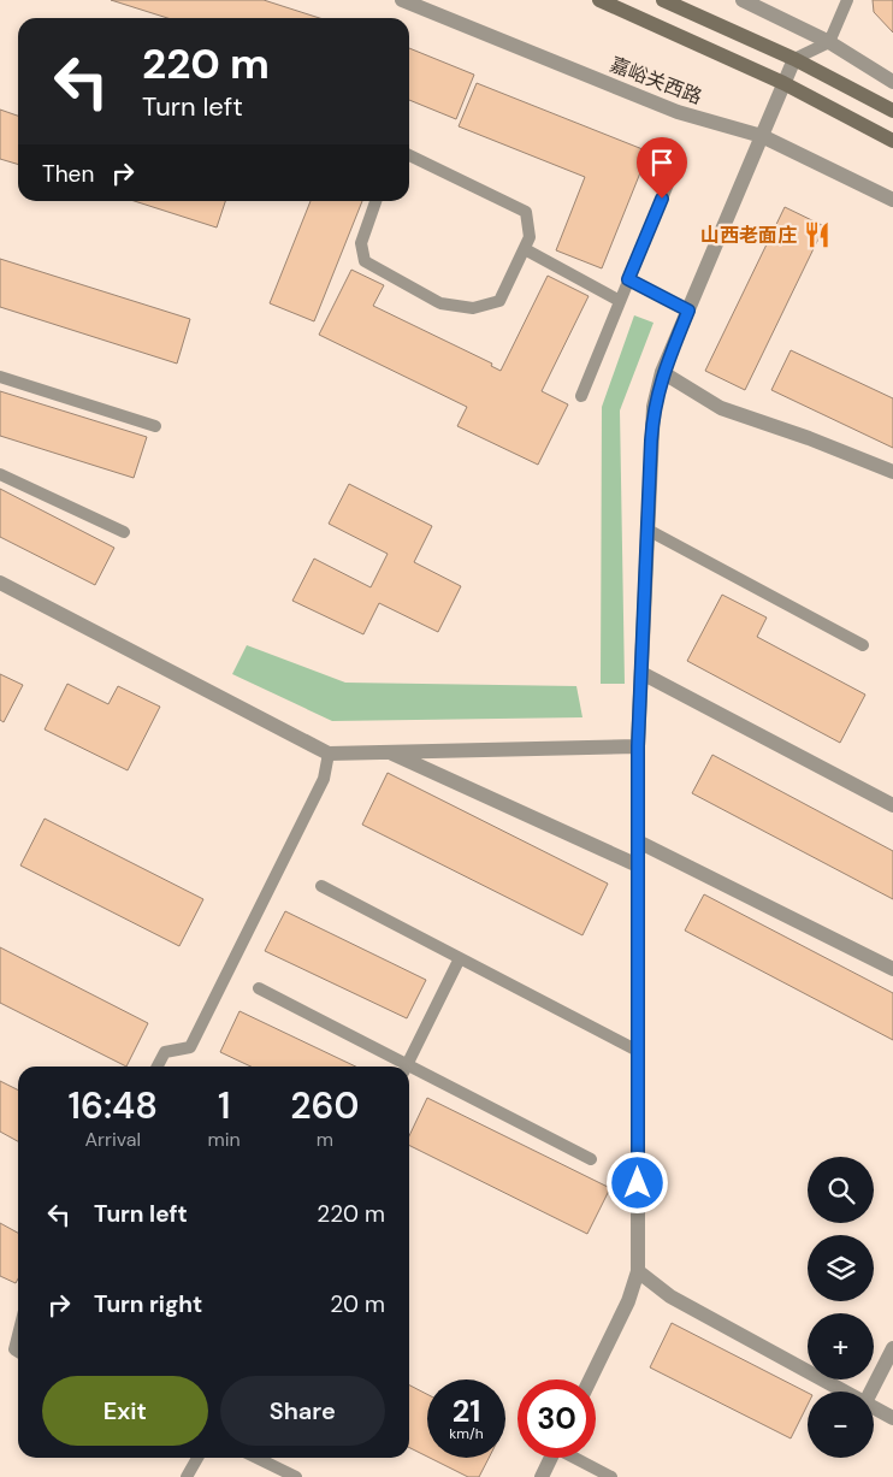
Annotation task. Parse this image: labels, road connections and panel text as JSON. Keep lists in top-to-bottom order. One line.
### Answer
{"streets":{"street":["嘉峪关西路"]},"places":{"restaurant":["山西老面庄"]},"page":{"turn":["220 m","Turn left"],"then":"Then","eta":["16:48","Arrival","1","min","260","m"],"map_buttons":["+","−"],"list":[{"name":"Turn left","value":"220 m"},{"name":"Turn right","value":"20 m"}],"buttons":["Exit","Share"],"speed":"21 km/h","limit":"30"}}
